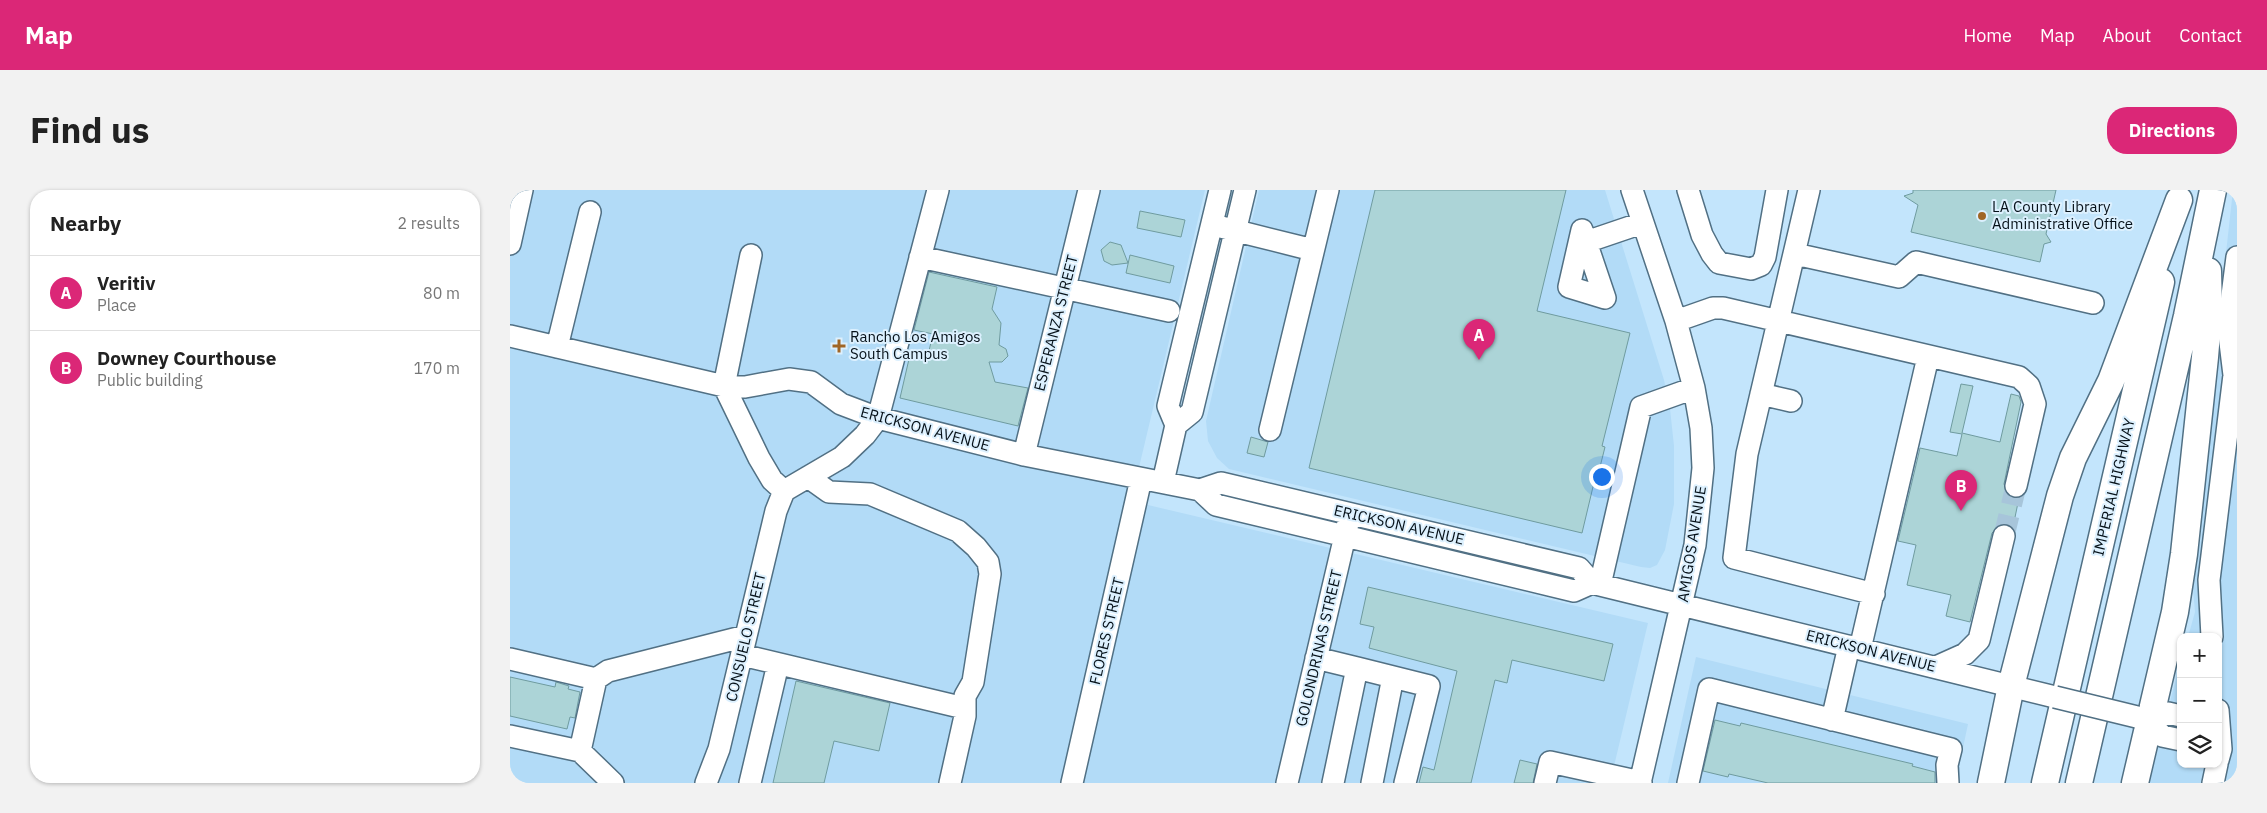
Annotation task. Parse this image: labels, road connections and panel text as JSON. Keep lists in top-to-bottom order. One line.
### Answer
{"streets":{"main road":["IMPERIAL HIGHWAY"],"street":["ESPERANZA STREET","ERICKSON AVENUE","AMIGOS AVENUE","FLORES STREET","CONSUELO STREET","GOLONDRINAS STREET"]},"crossings":[["ESPERANZA STREET","ERICKSON AVENUE"],["ERICKSON AVENUE","AMIGOS AVENUE"],["ERICKSON AVENUE","FLORES STREET"],["ERICKSON AVENUE","GOLONDRINAS STREET"]],"places":{"other":["LA County Library Administrative Office"],"health":["Rancho Los Amigos South Campus"]},"page":{"header":"Map","nav":["Home","Map","About","Contact"],"title":"Find us","buttons":"Directions","heading":["Nearby","2 results"],"list":[{"mark":"A","name":"Veritiv","note":"Place","value":"80 m"},{"mark":"B","name":"Downey Courthouse","note":"Public building","value":"170 m"}],"pins":["A","B"],"map_buttons":["+","−"]}}
